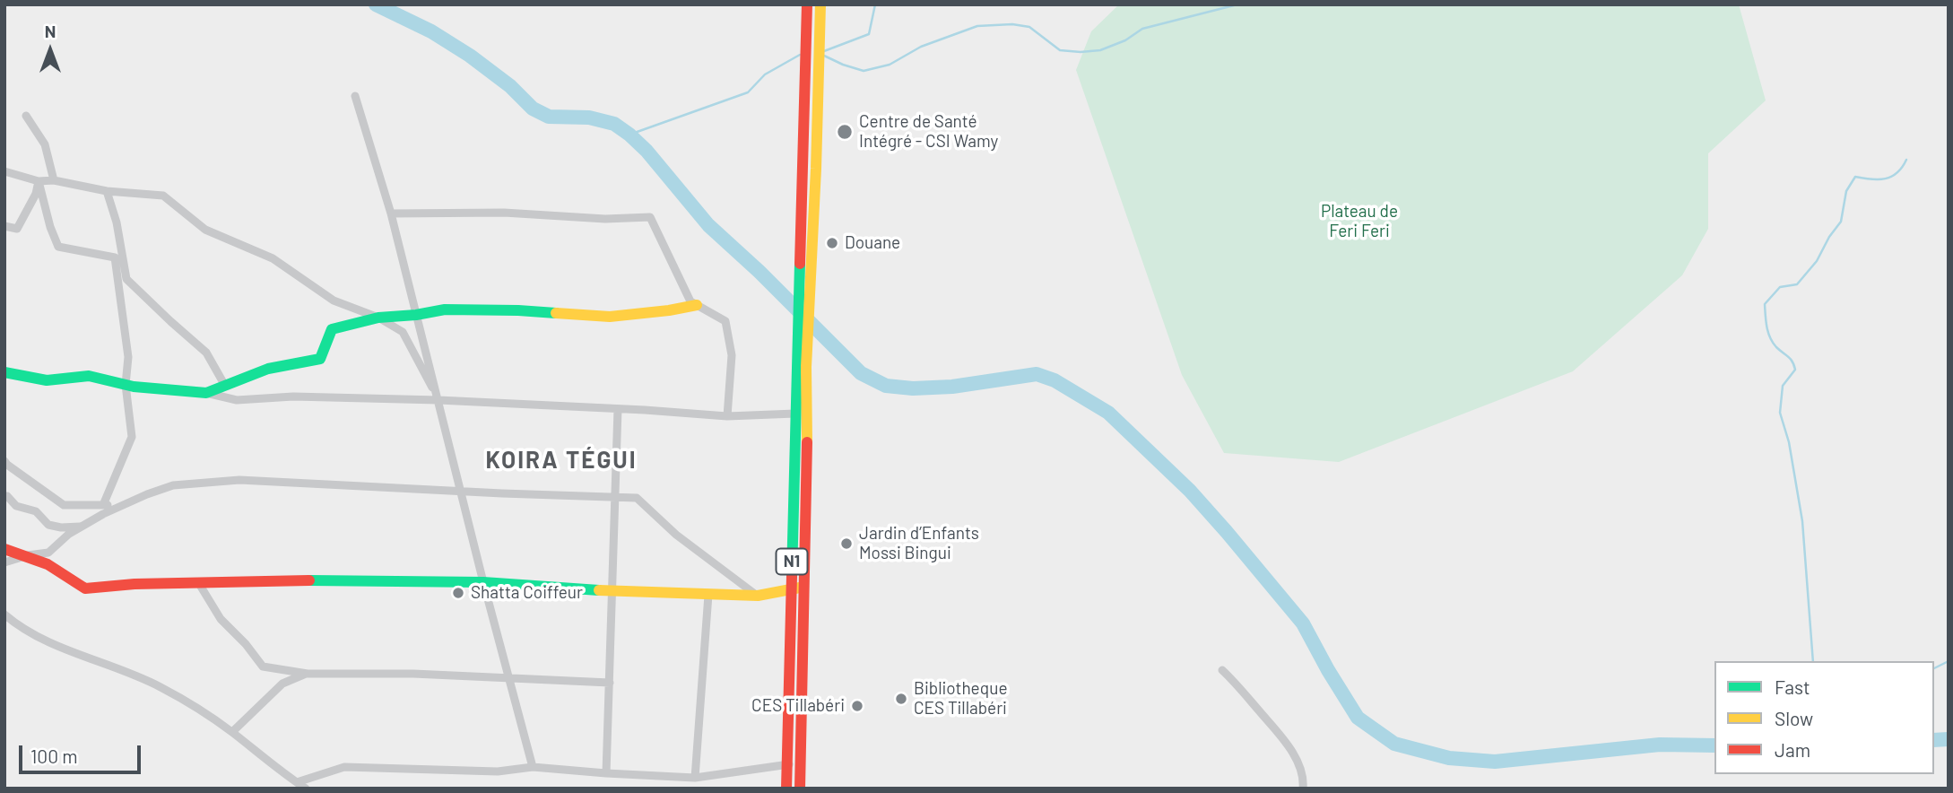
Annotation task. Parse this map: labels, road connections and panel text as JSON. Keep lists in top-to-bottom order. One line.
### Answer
{"streets":{"street":["N1"]},"districts":["KOIRA TÉGUI"],"parks":["Plateau de Feri Feri"],"places":["Centre de Santé Intégré - CSI Wamy","Douane","Jardin d’Enfants Mossi Bingui","Shatta Coiffeur","Bibliotheque CES Tillabéri","CES Tillabéri"],"legend":["Fast","Slow","Jam"],"scale_bar":"100 m","north":"top"}
